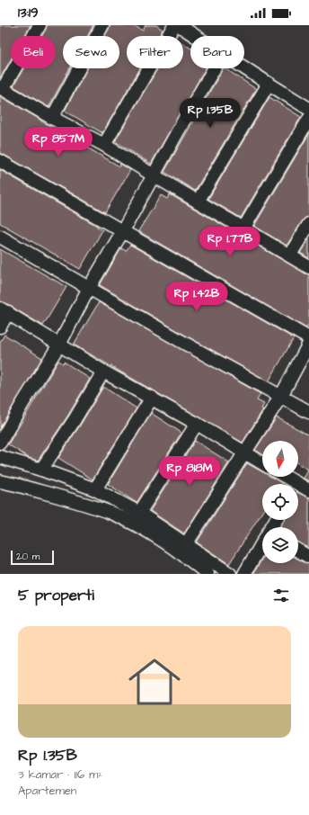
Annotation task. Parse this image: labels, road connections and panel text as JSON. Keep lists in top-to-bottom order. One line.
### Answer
{"scale_bar":"20 m","north":"bottom","page":{"status":"13:19","chip":["Beli","Sewa","Filter","Baru"],"price":["Rp 1.35B","Rp 857M","Rp 1.77B","Rp 1.42B","Rp 818M"],"scale":"20 m","heading":"5 properti","list":[{"name":"Rp 1.35B","note":"3 kamar · 116 m² · Apartemen"}]}}
